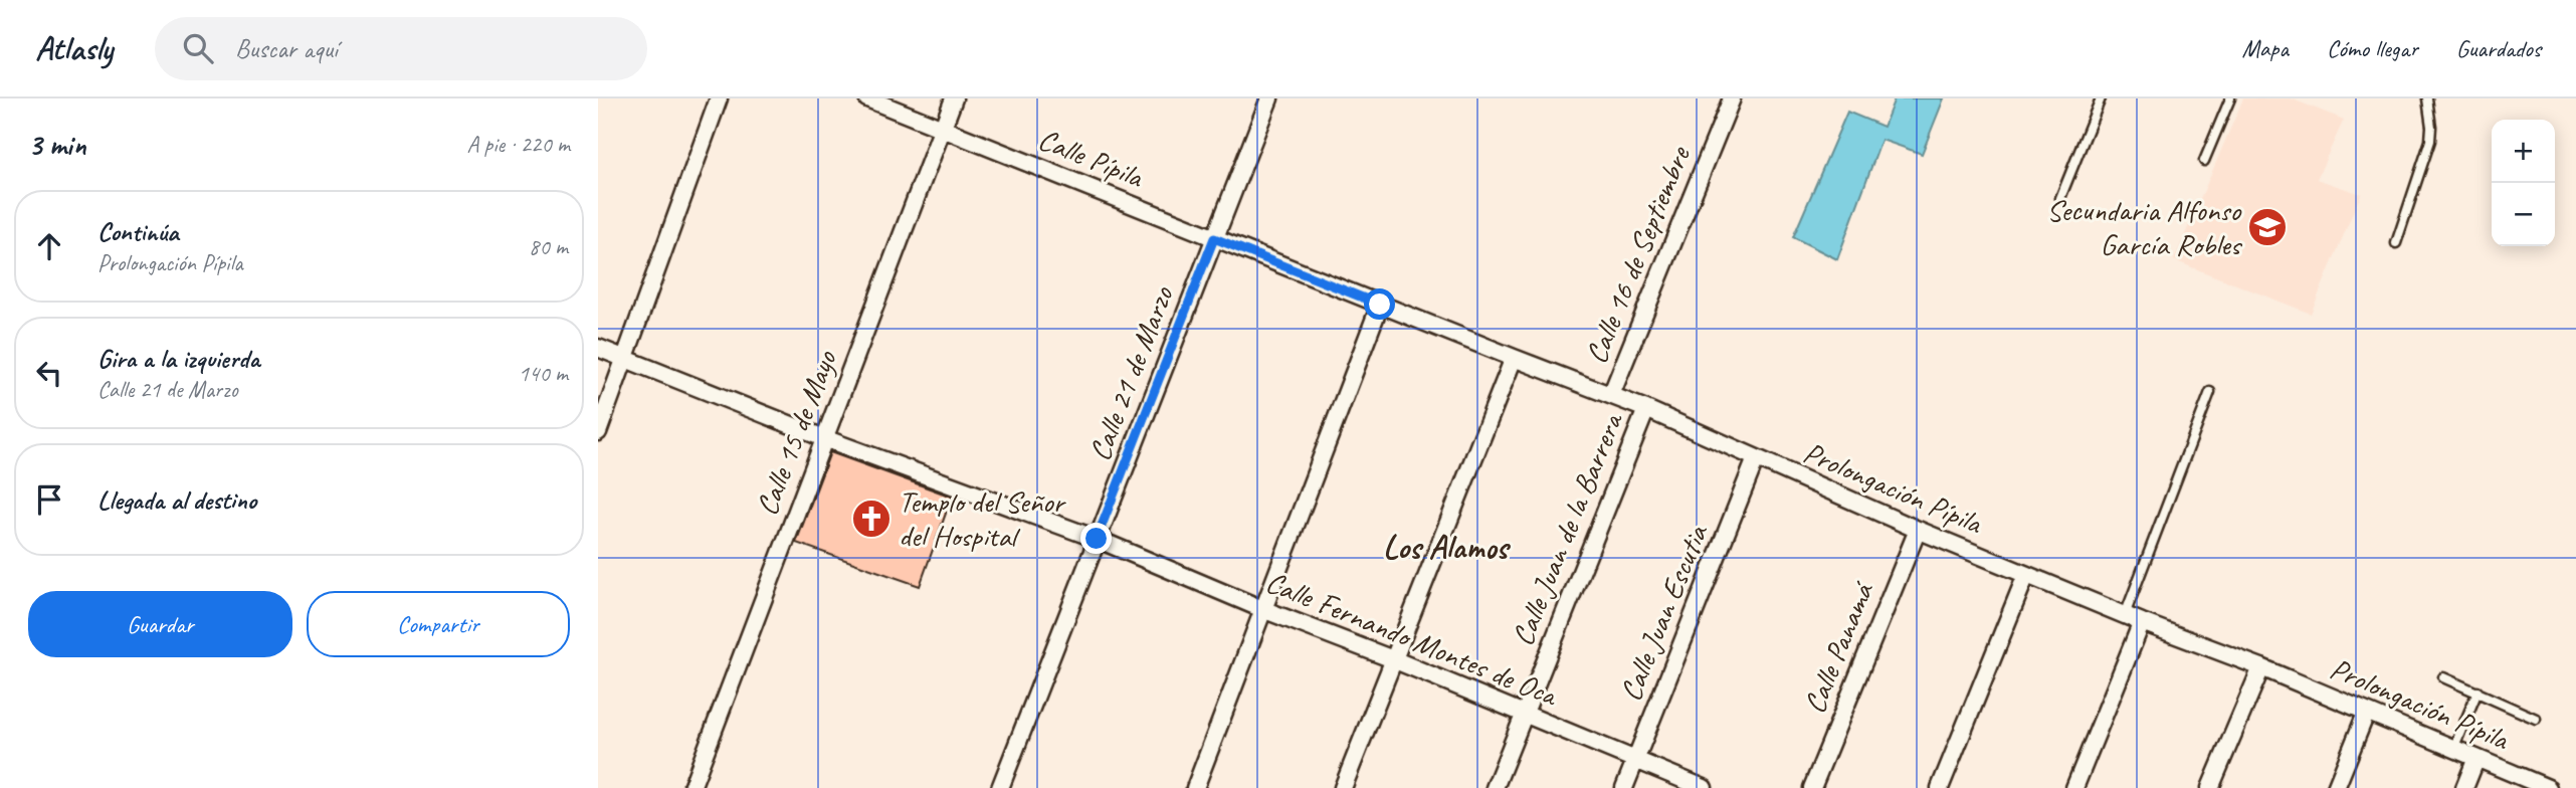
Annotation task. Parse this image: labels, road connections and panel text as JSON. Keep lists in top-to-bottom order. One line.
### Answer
{"streets":{"street":["Calle Pípila","Calle 16 de Septiembre","Calle 21 de Marzo","Calle 15 de Mayo","Prolongación Pípila","Calle Juan de la Barrera","Calle Juan Escutia","Calle Fernando Montes de Oca","Calle Panamá"]},"crossings":[["Calle Pípila","Calle 21 de Marzo"],["Calle Pípila","Calle 15 de Mayo"],["Calle Pípila","Prolongación Pípila"],["Calle 16 de Septiembre","Prolongación Pípila"],["Calle 21 de Marzo","Prolongación Pípila"],["Calle 21 de Marzo","Calle Fernando Montes de Oca"],["Calle 15 de Mayo","Calle Fernando Montes de Oca"],["Prolongación Pípila","Calle Juan de la Barrera"],["Prolongación Pípila","Calle Juan Escutia"],["Prolongación Pípila","Calle Panamá"],["Calle Juan de la Barrera","Calle Fernando Montes de Oca"],["Calle Juan Escutia","Calle Fernando Montes de Oca"]],"districts":["Los Alamos"],"places":{"school or university":["Secundaria Alfonso García Robles"],"church":["Templo del Señor del Hospital"]},"page":{"header":"Atlasly","search":"Buscar aquí","nav":["Mapa","Cómo llegar","Guardados"],"heading":["3 min","A pie · 220 m"],"map_buttons":["+","−"],"list":[["Continúa","Prolongación Pípila","80 m"],["Gira a la izquierda","Calle 21 de Marzo","140 m"],"Llegada al destino"],"buttons":["Guardar","Compartir"]}}
